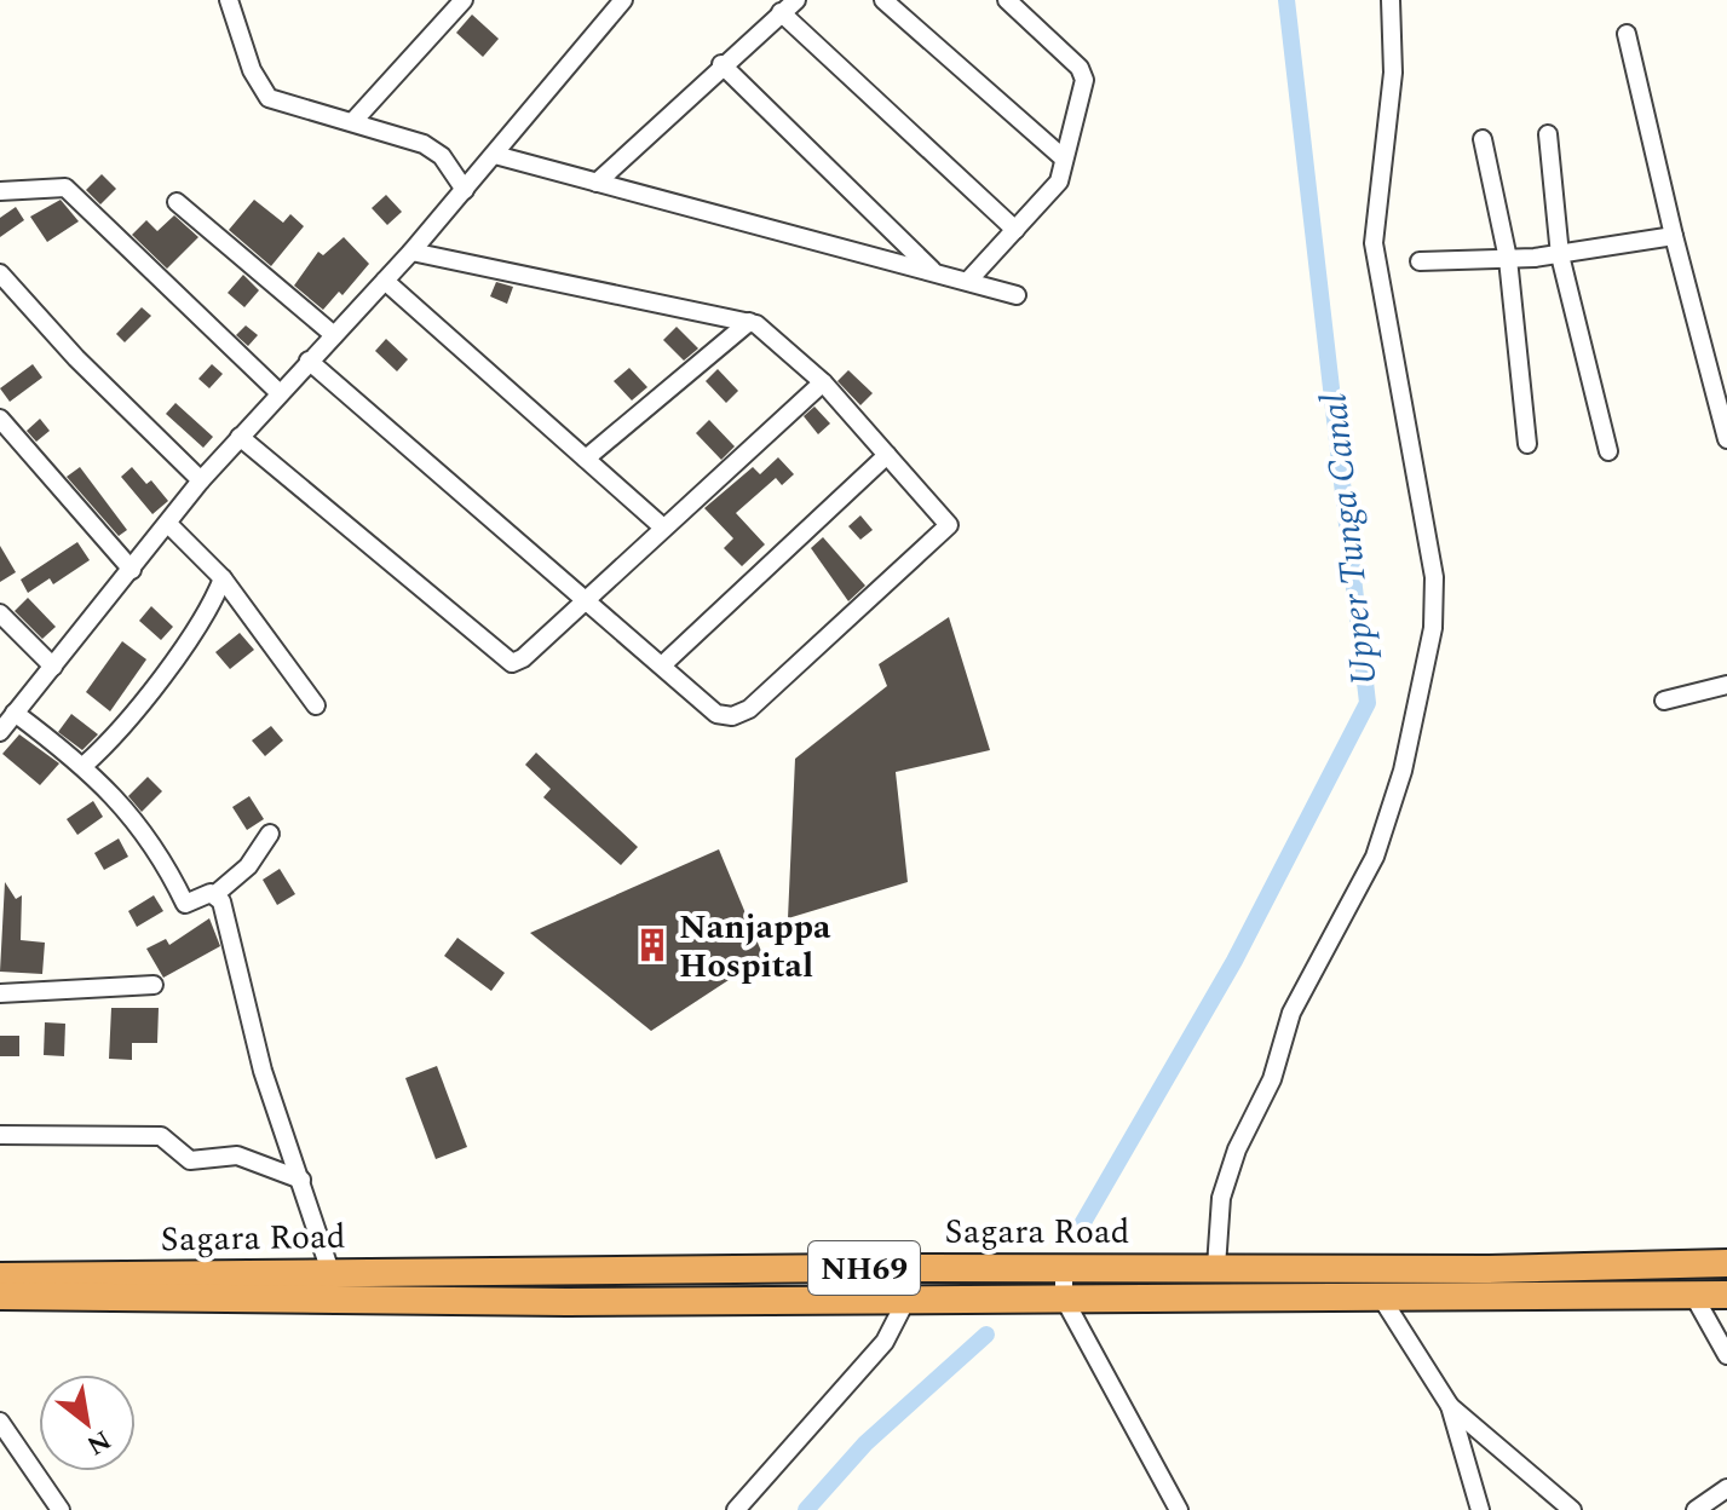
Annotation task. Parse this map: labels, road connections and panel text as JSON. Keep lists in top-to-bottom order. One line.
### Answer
{"streets":{"highway":["Sagara Road","NH69"]},"water":["Upper Tunga Canal"],"places":{"building":["Nanjappa Hospital"]},"north":"bottom right"}
